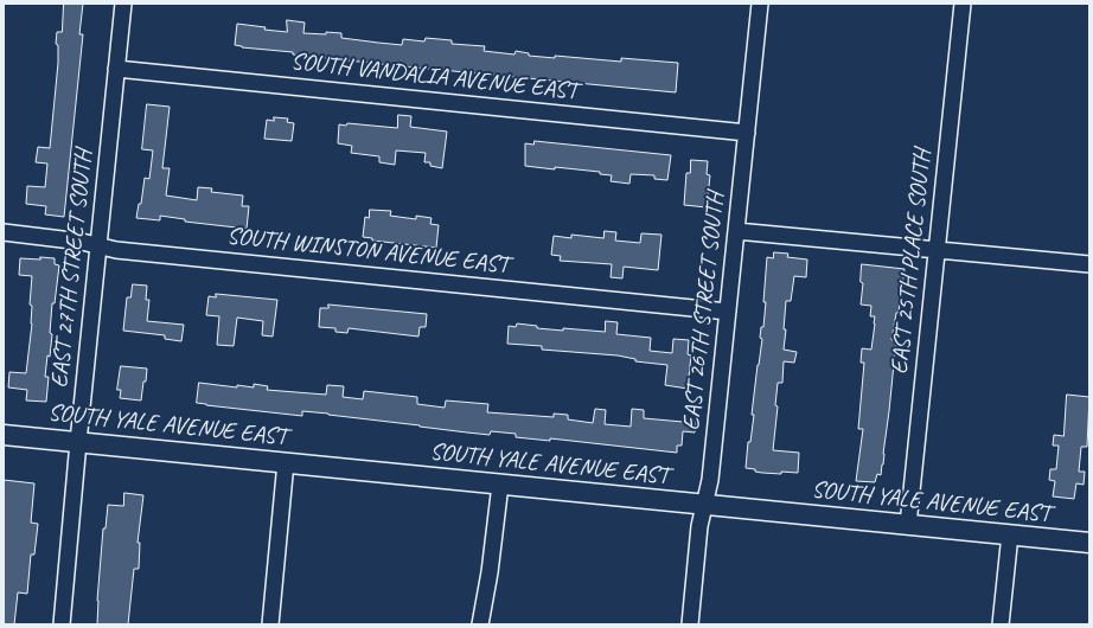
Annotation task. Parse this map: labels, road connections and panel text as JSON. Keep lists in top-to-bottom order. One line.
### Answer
{"streets":{"main road":["SOUTH YALE AVENUE EAST"],"street":["SOUTH VANDALIA AVENUE EAST","SOUTH WINSTON AVENUE EAST","EAST 25TH PLACE SOUTH","EAST 27TH STREET SOUTH","EAST 26TH STREET SOUTH"]},"crossings":[["SOUTH VANDALIA AVENUE EAST","EAST 27TH STREET SOUTH"],["SOUTH VANDALIA AVENUE EAST","EAST 26TH STREET SOUTH"],["SOUTH WINSTON AVENUE EAST","EAST 27TH STREET SOUTH"],["SOUTH WINSTON AVENUE EAST","EAST 26TH STREET SOUTH"],["EAST 25TH PLACE SOUTH","SOUTH YALE AVENUE EAST"],["EAST 27TH STREET SOUTH","SOUTH YALE AVENUE EAST"],["EAST 26TH STREET SOUTH","SOUTH YALE AVENUE EAST"]]}
